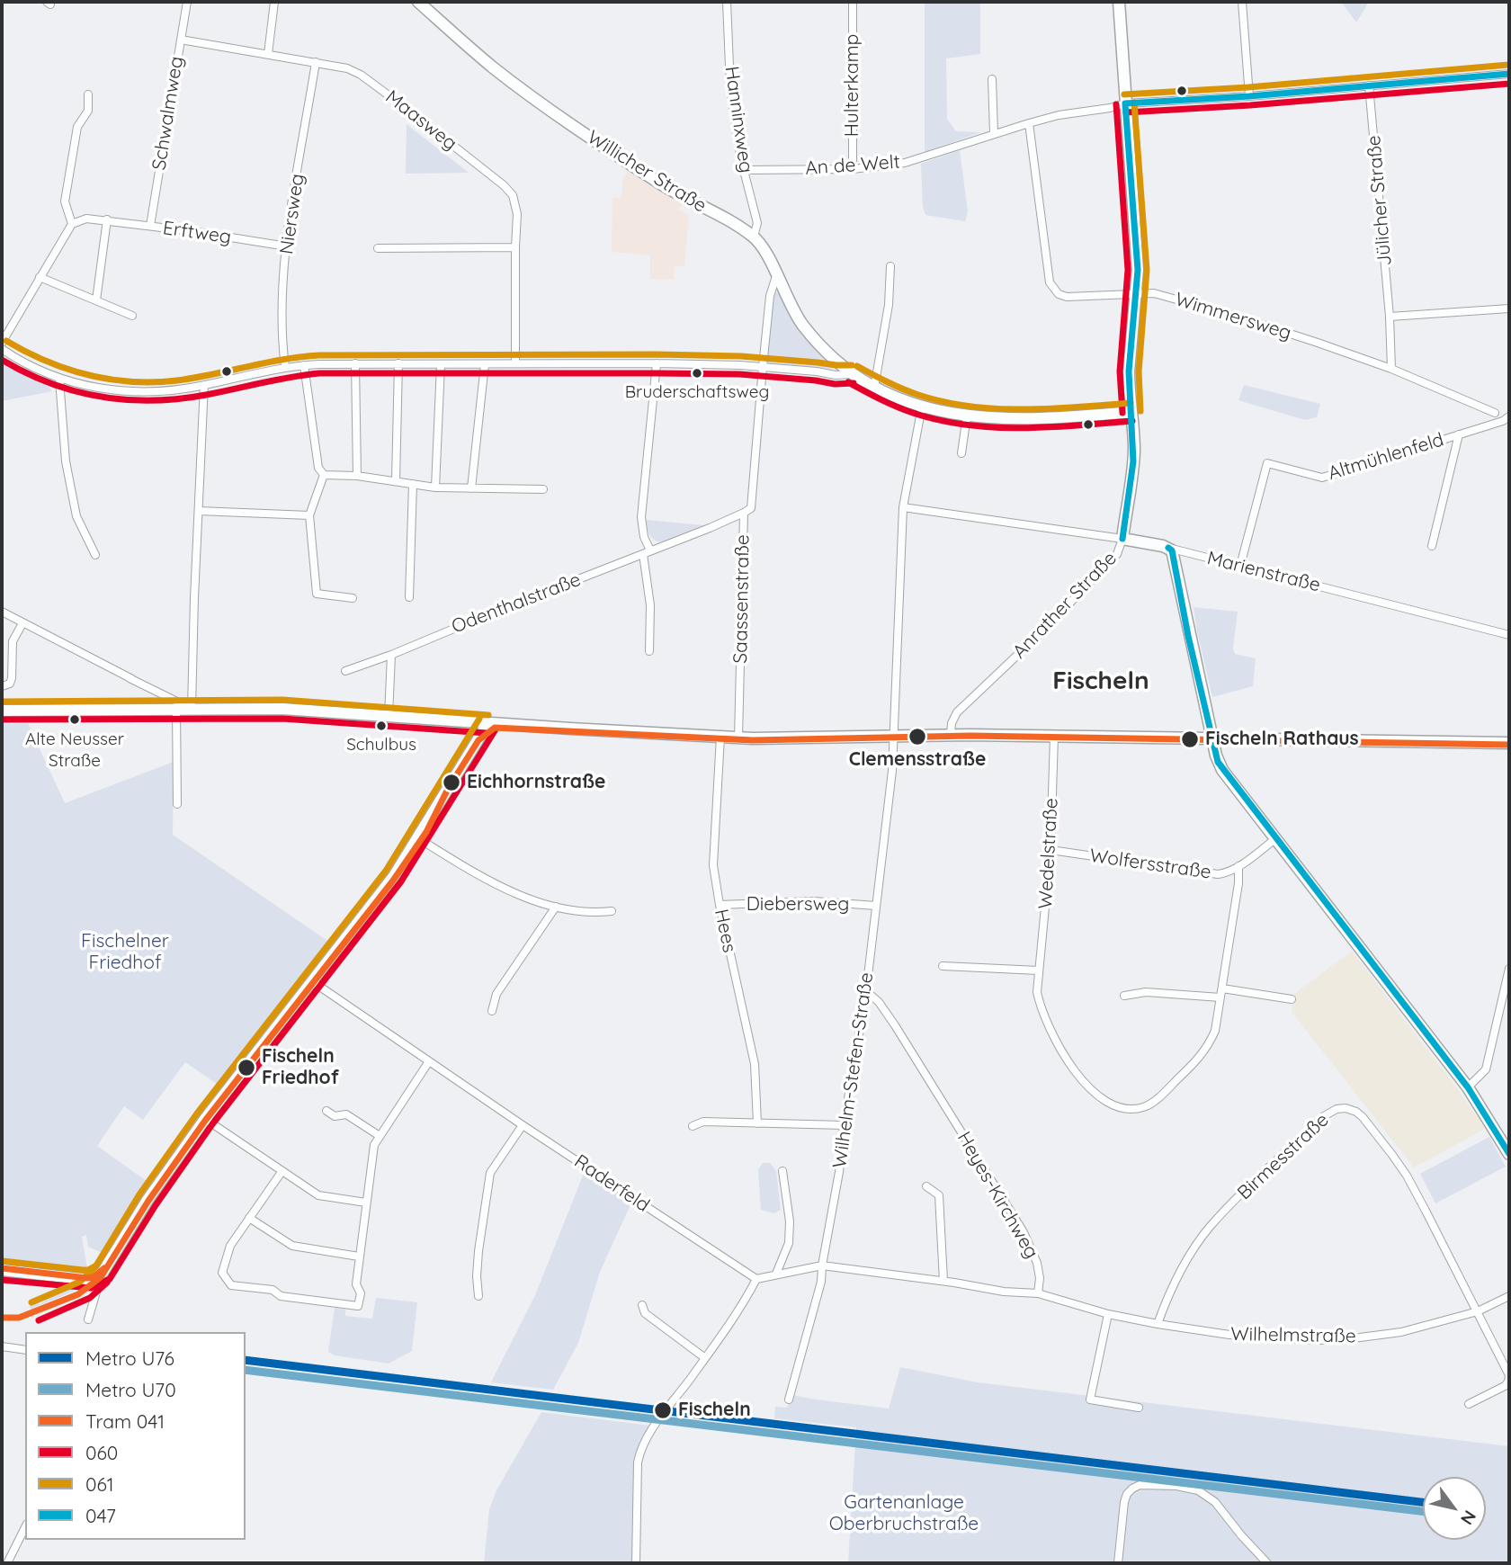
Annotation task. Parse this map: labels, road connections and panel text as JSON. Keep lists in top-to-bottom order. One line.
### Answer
{"streets":{"main road":["Willicher Straße","Marienstraße","Anrather Straße"],"street":["Hulterkamp","Schwalmweg","Hanninxweg","Maasweg","An de Welt","Jülicher Straße","Niersweg","Erftweg","Wimmersweg","Altmühlenfeld","Saassenstraße","Odenthalstraße","Wedelstraße","Wolfersstraße","Diebersweg","Hees","Wilhelm-Stefen-Straße","Birmesstraße","Raderfeld","Heyes-Kirchweg","Wilhelmstraße"]},"crossings":[["Hulterkamp","An de Welt"],["Schwalmweg","Maasweg"],["Schwalmweg","Erftweg"],["Hanninxweg","An de Welt"],["Hanninxweg","Willicher Straße"],["Maasweg","Niersweg"],["An de Welt","Jülicher Straße"],["An de Welt","Wimmersweg"],["An de Welt","Anrather Straße"],["Willicher Straße","Saassenstraße"],["Willicher Straße","Anrather Straße"],["Jülicher Straße","Wimmersweg"],["Niersweg","Erftweg"],["Wimmersweg","Altmühlenfeld"],["Wimmersweg","Anrather Straße"],["Altmühlenfeld","Marienstraße"],["Marienstraße","Anrather Straße"],["Saassenstraße","Odenthalstraße"],["Wedelstraße","Wolfersstraße"],["Diebersweg","Hees"],["Diebersweg","Wilhelm-Stefen-Straße"],["Wilhelm-Stefen-Straße","Heyes-Kirchweg"],["Birmesstraße","Wilhelmstraße"]],"districts":["Fischeln"],"parks":["Fischelner Friedhof","Gartenanlage Oberbruchstraße"],"places":["Bruderschaftsweg","Alte Neusser Straße","Schulbus","Clemensstraße","Fischeln Rathaus","Eichhornstraße","Fischeln Friedhof","Fischeln"],"lines":["transit line 061","transit line 047","transit line 060","tram line 041","metro line U76","metro line U70"],"legend":["Metro U76","Metro U70","Tram 041","060","061","047"],"north":"bottom right"}
